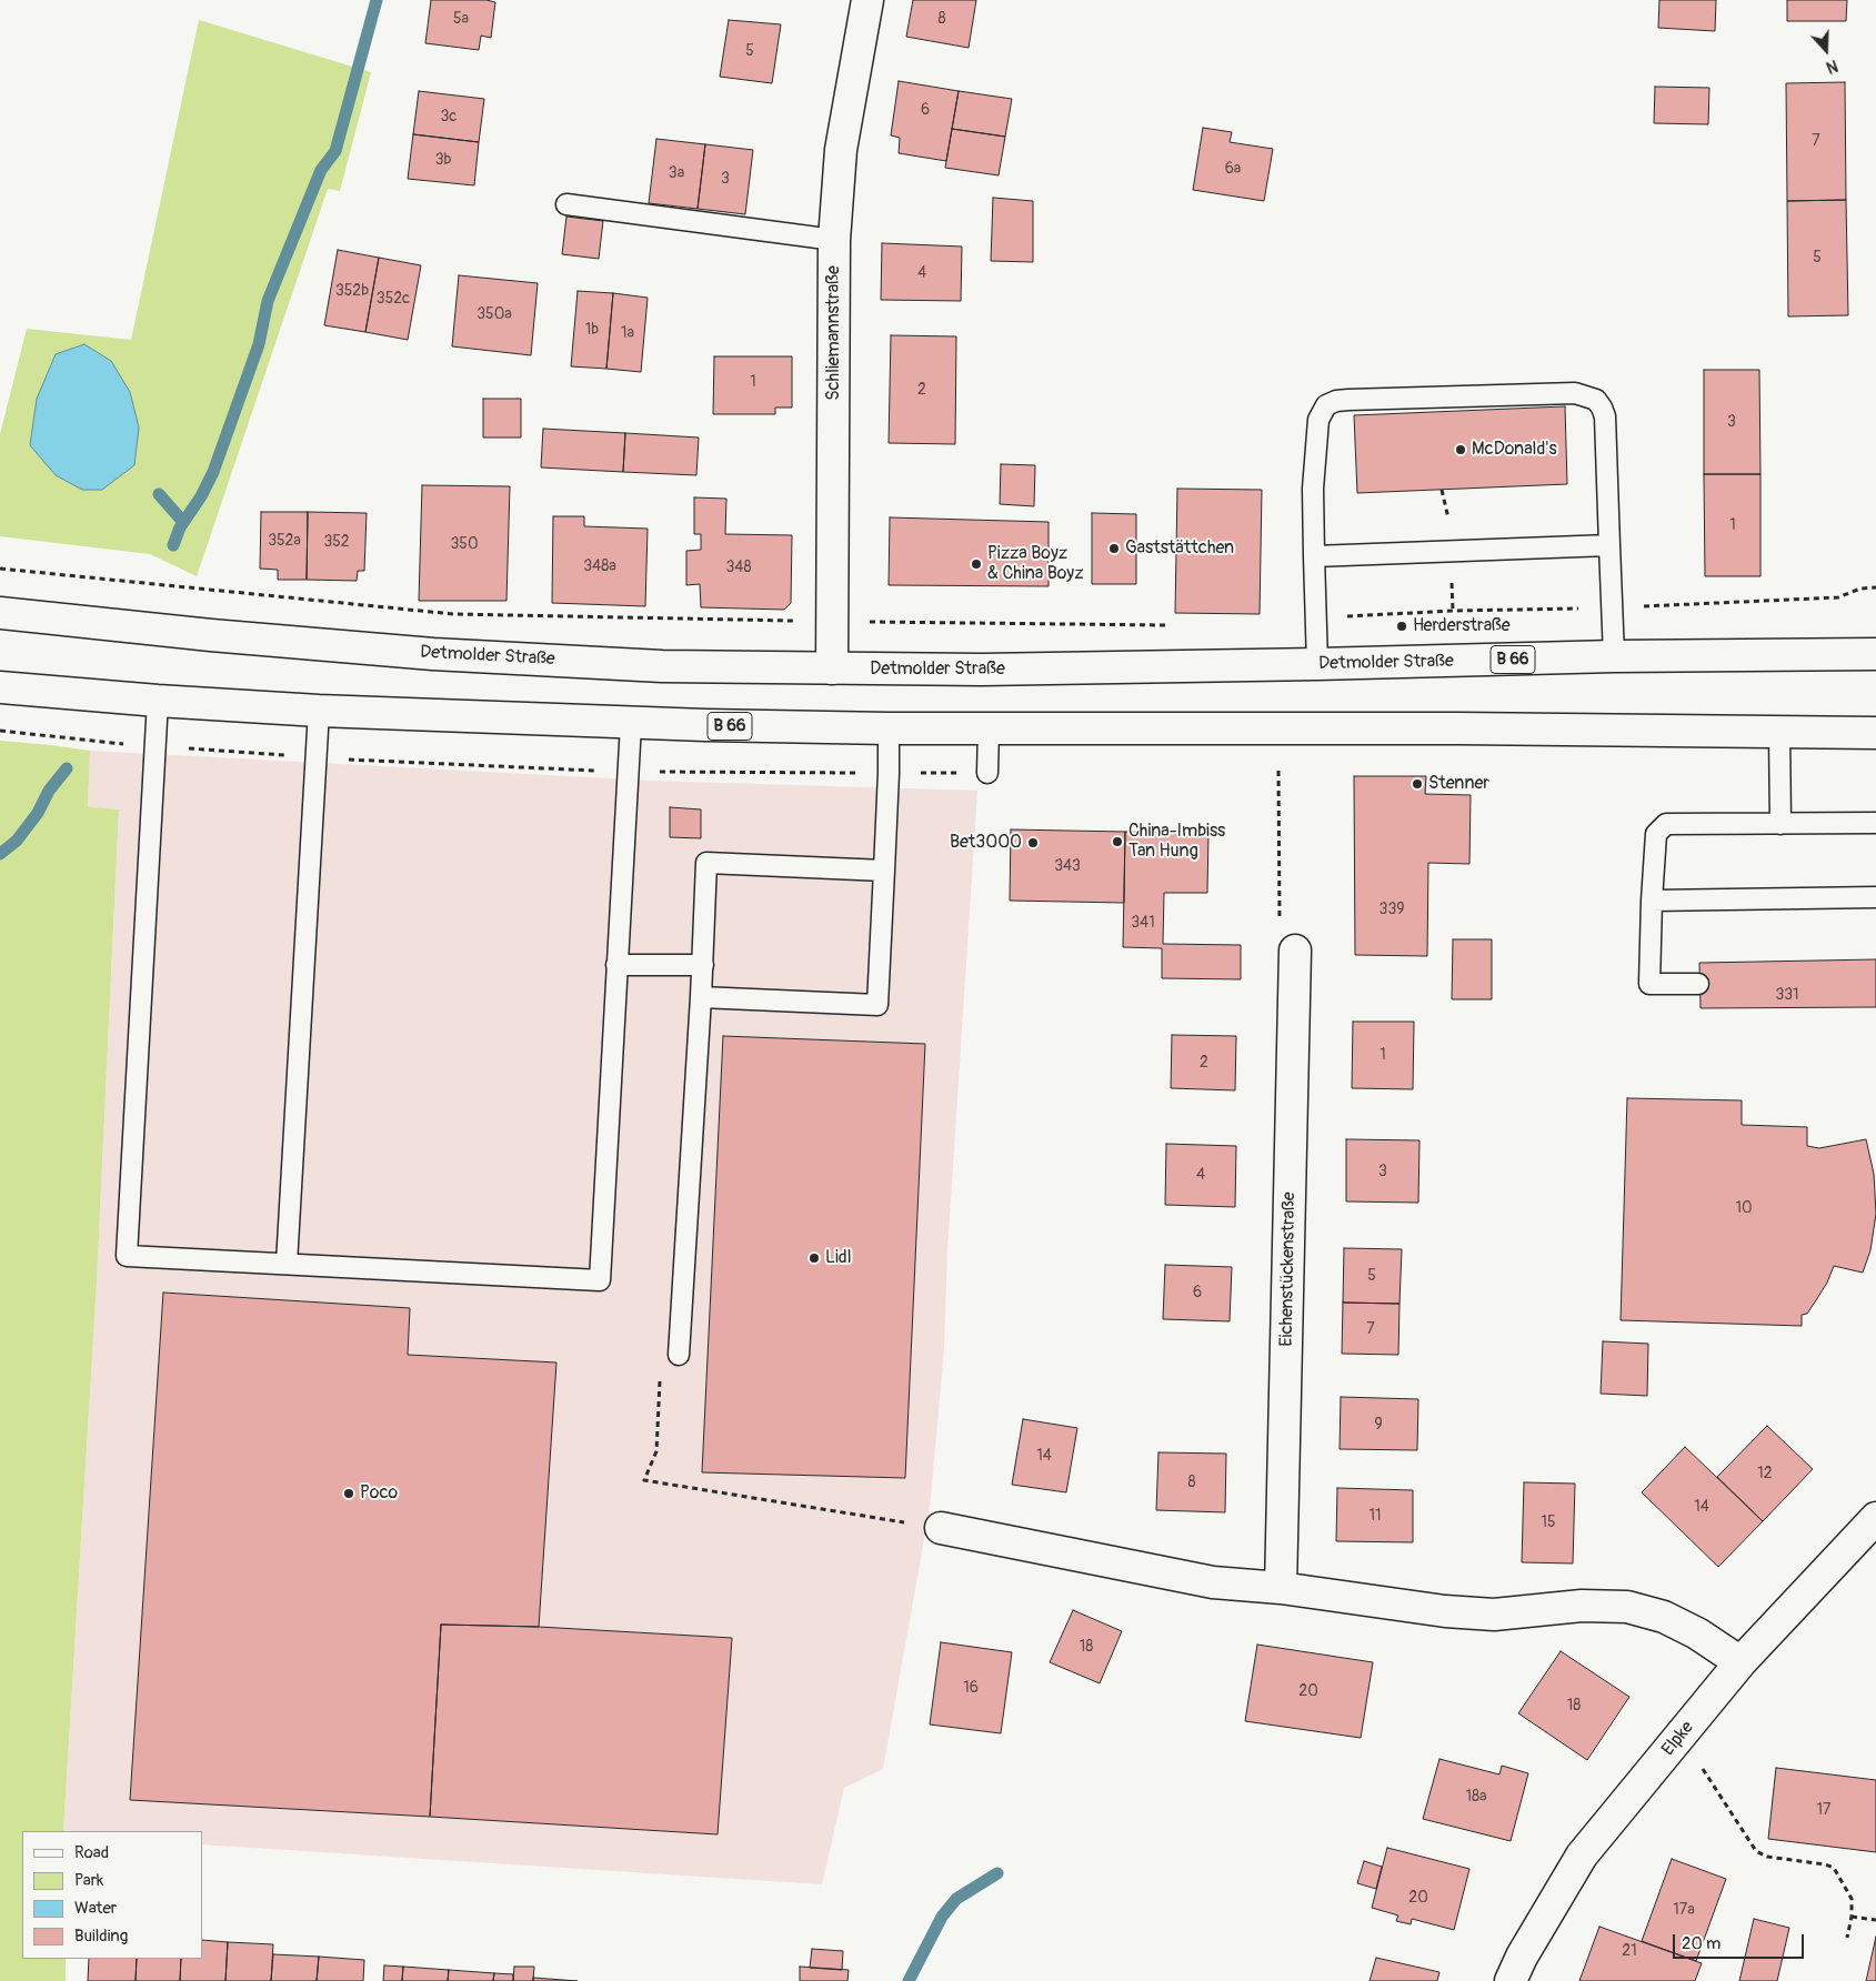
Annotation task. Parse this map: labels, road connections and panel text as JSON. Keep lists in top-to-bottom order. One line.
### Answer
{"streets":{"main road":["Schliemannstraße","Detmolder Straße","B 66","Eichenstückenstraße","Elpke"]},"crossings":[["Schliemannstraße","Detmolder Straße"]],"places":["McDonald's","Gaststättchen","Pizza Boyz & China Boyz","Herderstraße","Stenner","China-Imbiss Tan Hung","Bet3000","Lidl","Poco"],"house_numbers":["5a","8","5","6","3c","7","3b","6a","3a","3","5","4","352b","352c","350a","1b","1a","1","2","3","1","352a","352","350","348a","348","343","339","341","331","1","2","3","4","10","5","6","7","9","14","12","8","14","11","15","18","16","20","18","18a","17","20","17a","21"],"legend":["Road","Park","Water","Building"],"scale_bar":"20 m","north":"bottom"}
